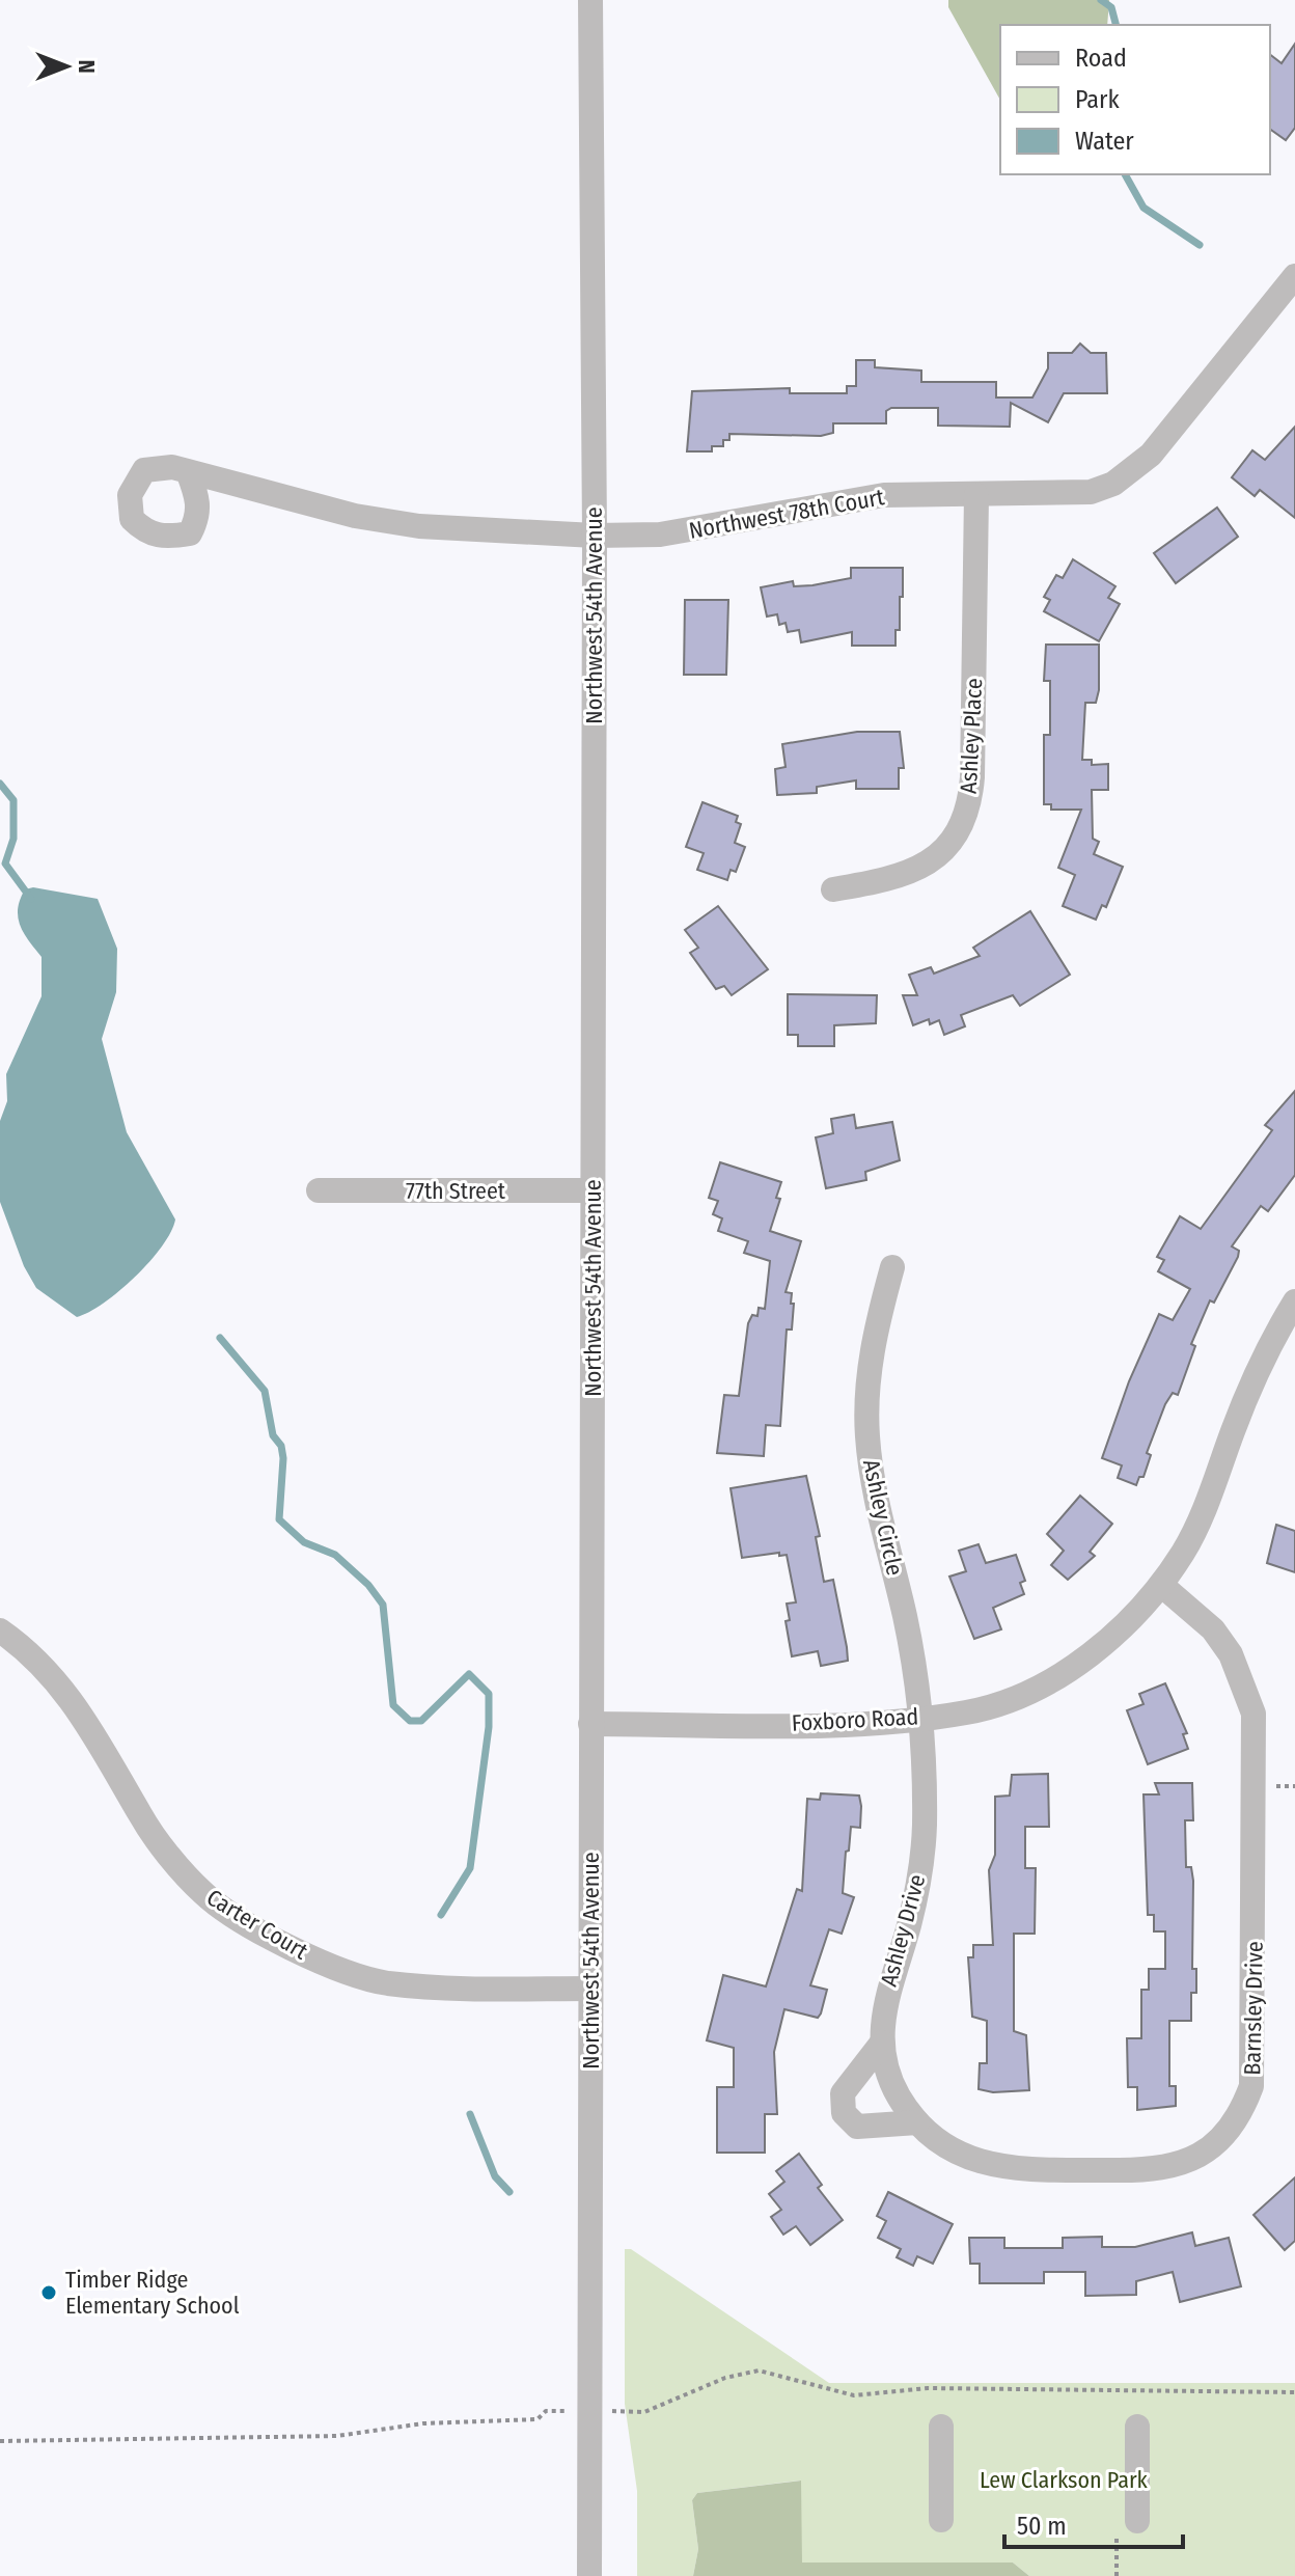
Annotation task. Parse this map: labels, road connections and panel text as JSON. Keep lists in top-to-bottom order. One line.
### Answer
{"streets":{"street":["Northwest 78th Court","Northwest 54th Avenue","Ashley Place","77th Street","Ashley Circle","Foxboro Road","Carter Court","Ashley Drive","Barnsley Drive"]},"crossings":[["Northwest 78th Court","Northwest 54th Avenue"],["Northwest 78th Court","Ashley Place"],["Northwest 54th Avenue","77th Street"],["Northwest 54th Avenue","Foxboro Road"],["Northwest 54th Avenue","Carter Court"],["Ashley Circle","Foxboro Road"],["Ashley Circle","Ashley Drive"],["Foxboro Road","Ashley Drive"],["Foxboro Road","Barnsley Drive"],["Ashley Drive","Barnsley Drive"]],"parks":["Lew Clarkson Park"],"places":["Timber Ridge Elementary School"],"legend":["Road","Park","Water"],"scale_bar":"50 m","north":"right"}
